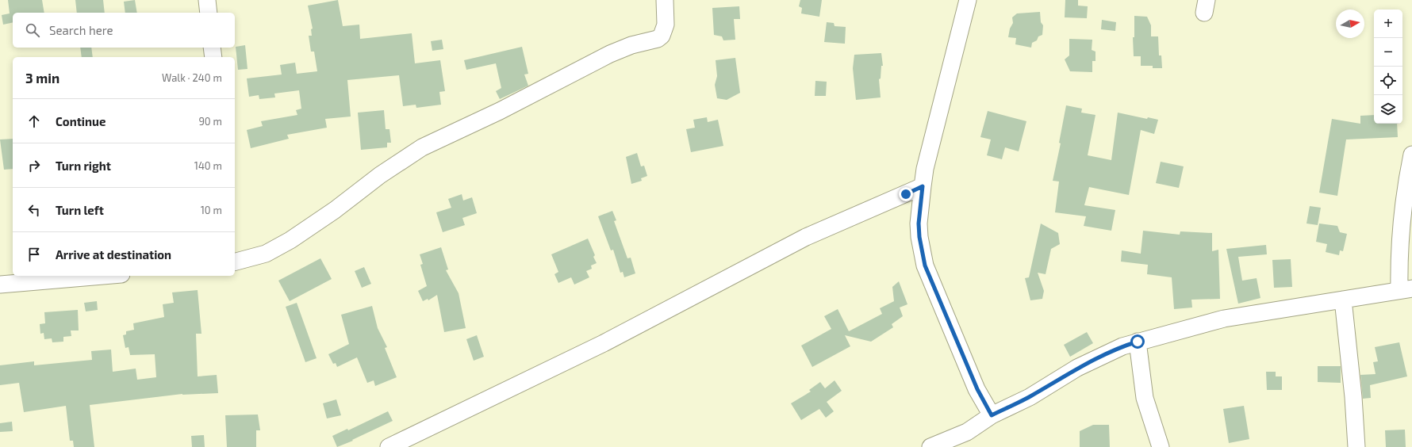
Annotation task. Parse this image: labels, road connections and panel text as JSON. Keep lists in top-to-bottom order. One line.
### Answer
{"north":"right","page":{"map_buttons":["+","−"],"search":"Search here","heading":["3 min","Walk · 240 m"],"list":[["Continue","90 m"],["Turn right","140 m"],["Turn left","10 m"],"Arrive at destination"]}}
